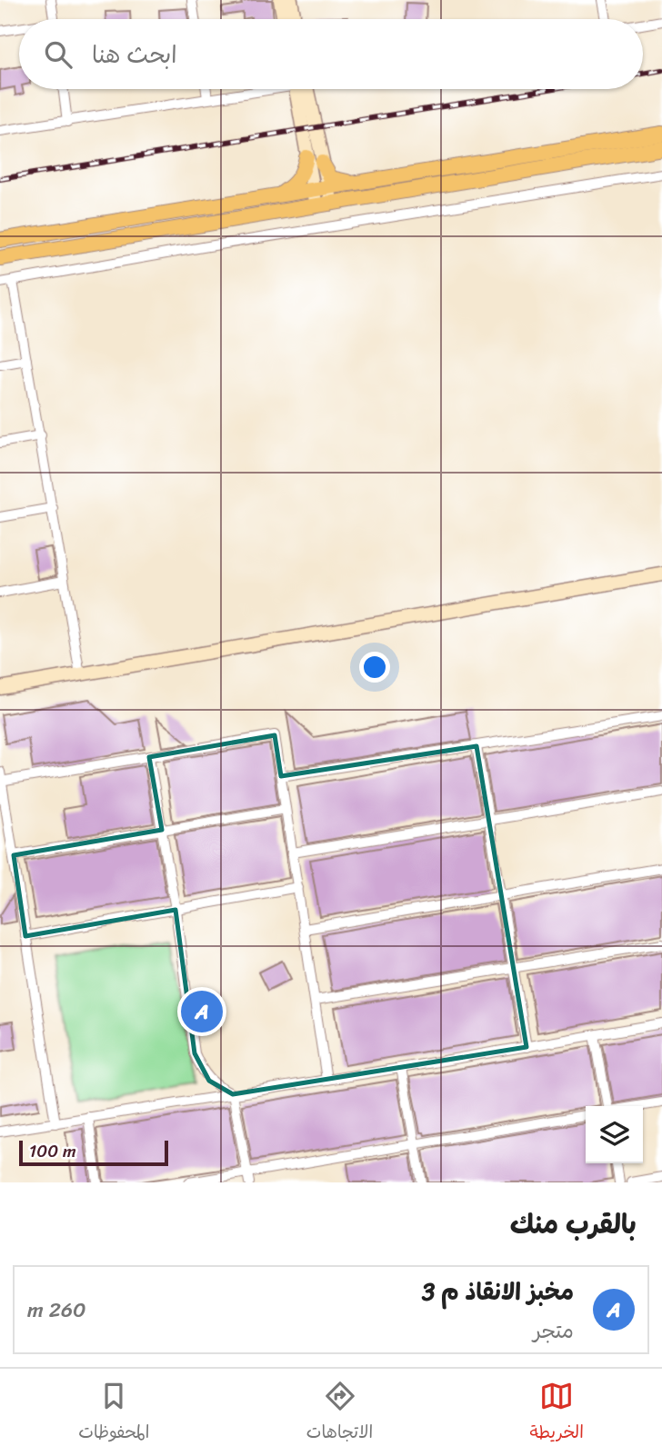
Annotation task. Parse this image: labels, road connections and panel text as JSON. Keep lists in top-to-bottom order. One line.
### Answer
{"scale_bar":"100 m","page":{"search":"ابحث هنا","pins":"A","scale":"100 m","heading":"بالقرب منك","list":[{"mark":"A","name":"مخبز الانقاذ م 3","note":"متجر","value":"260 m"}],"nav":["الخريطة","الاتجاهات","المحفوظات"]}}
